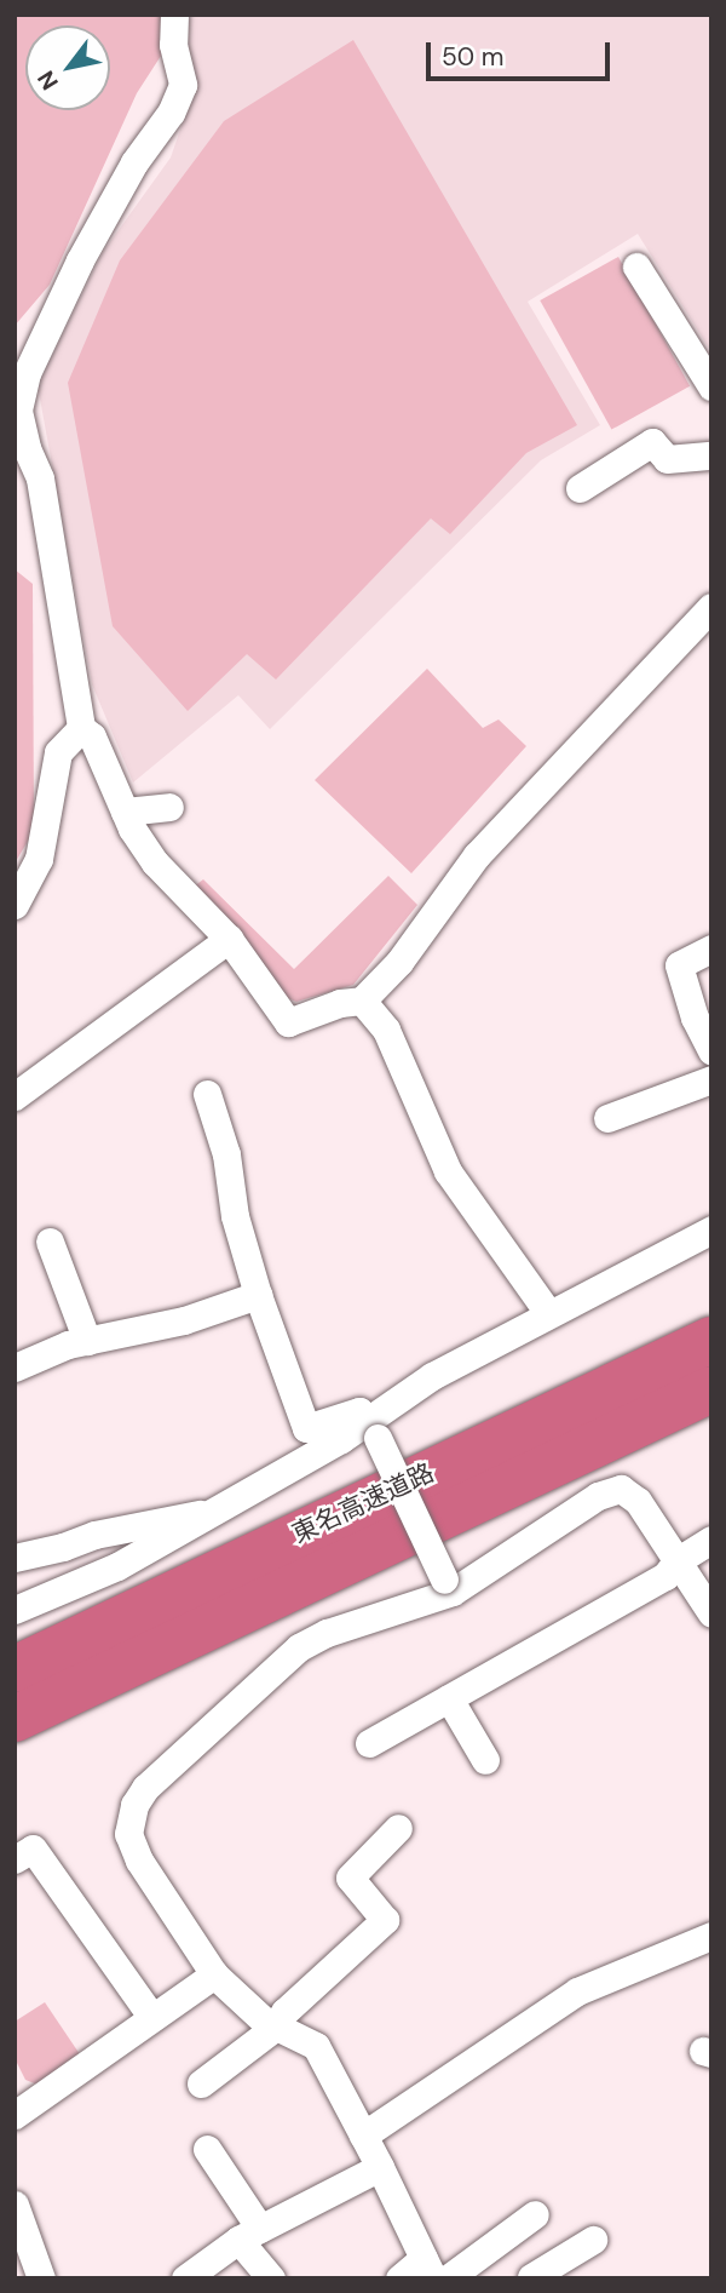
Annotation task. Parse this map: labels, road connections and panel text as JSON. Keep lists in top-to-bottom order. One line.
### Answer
{"streets":{"highway":["東名高速道路"]},"scale_bar":"50 m","north":"bottom left"}
